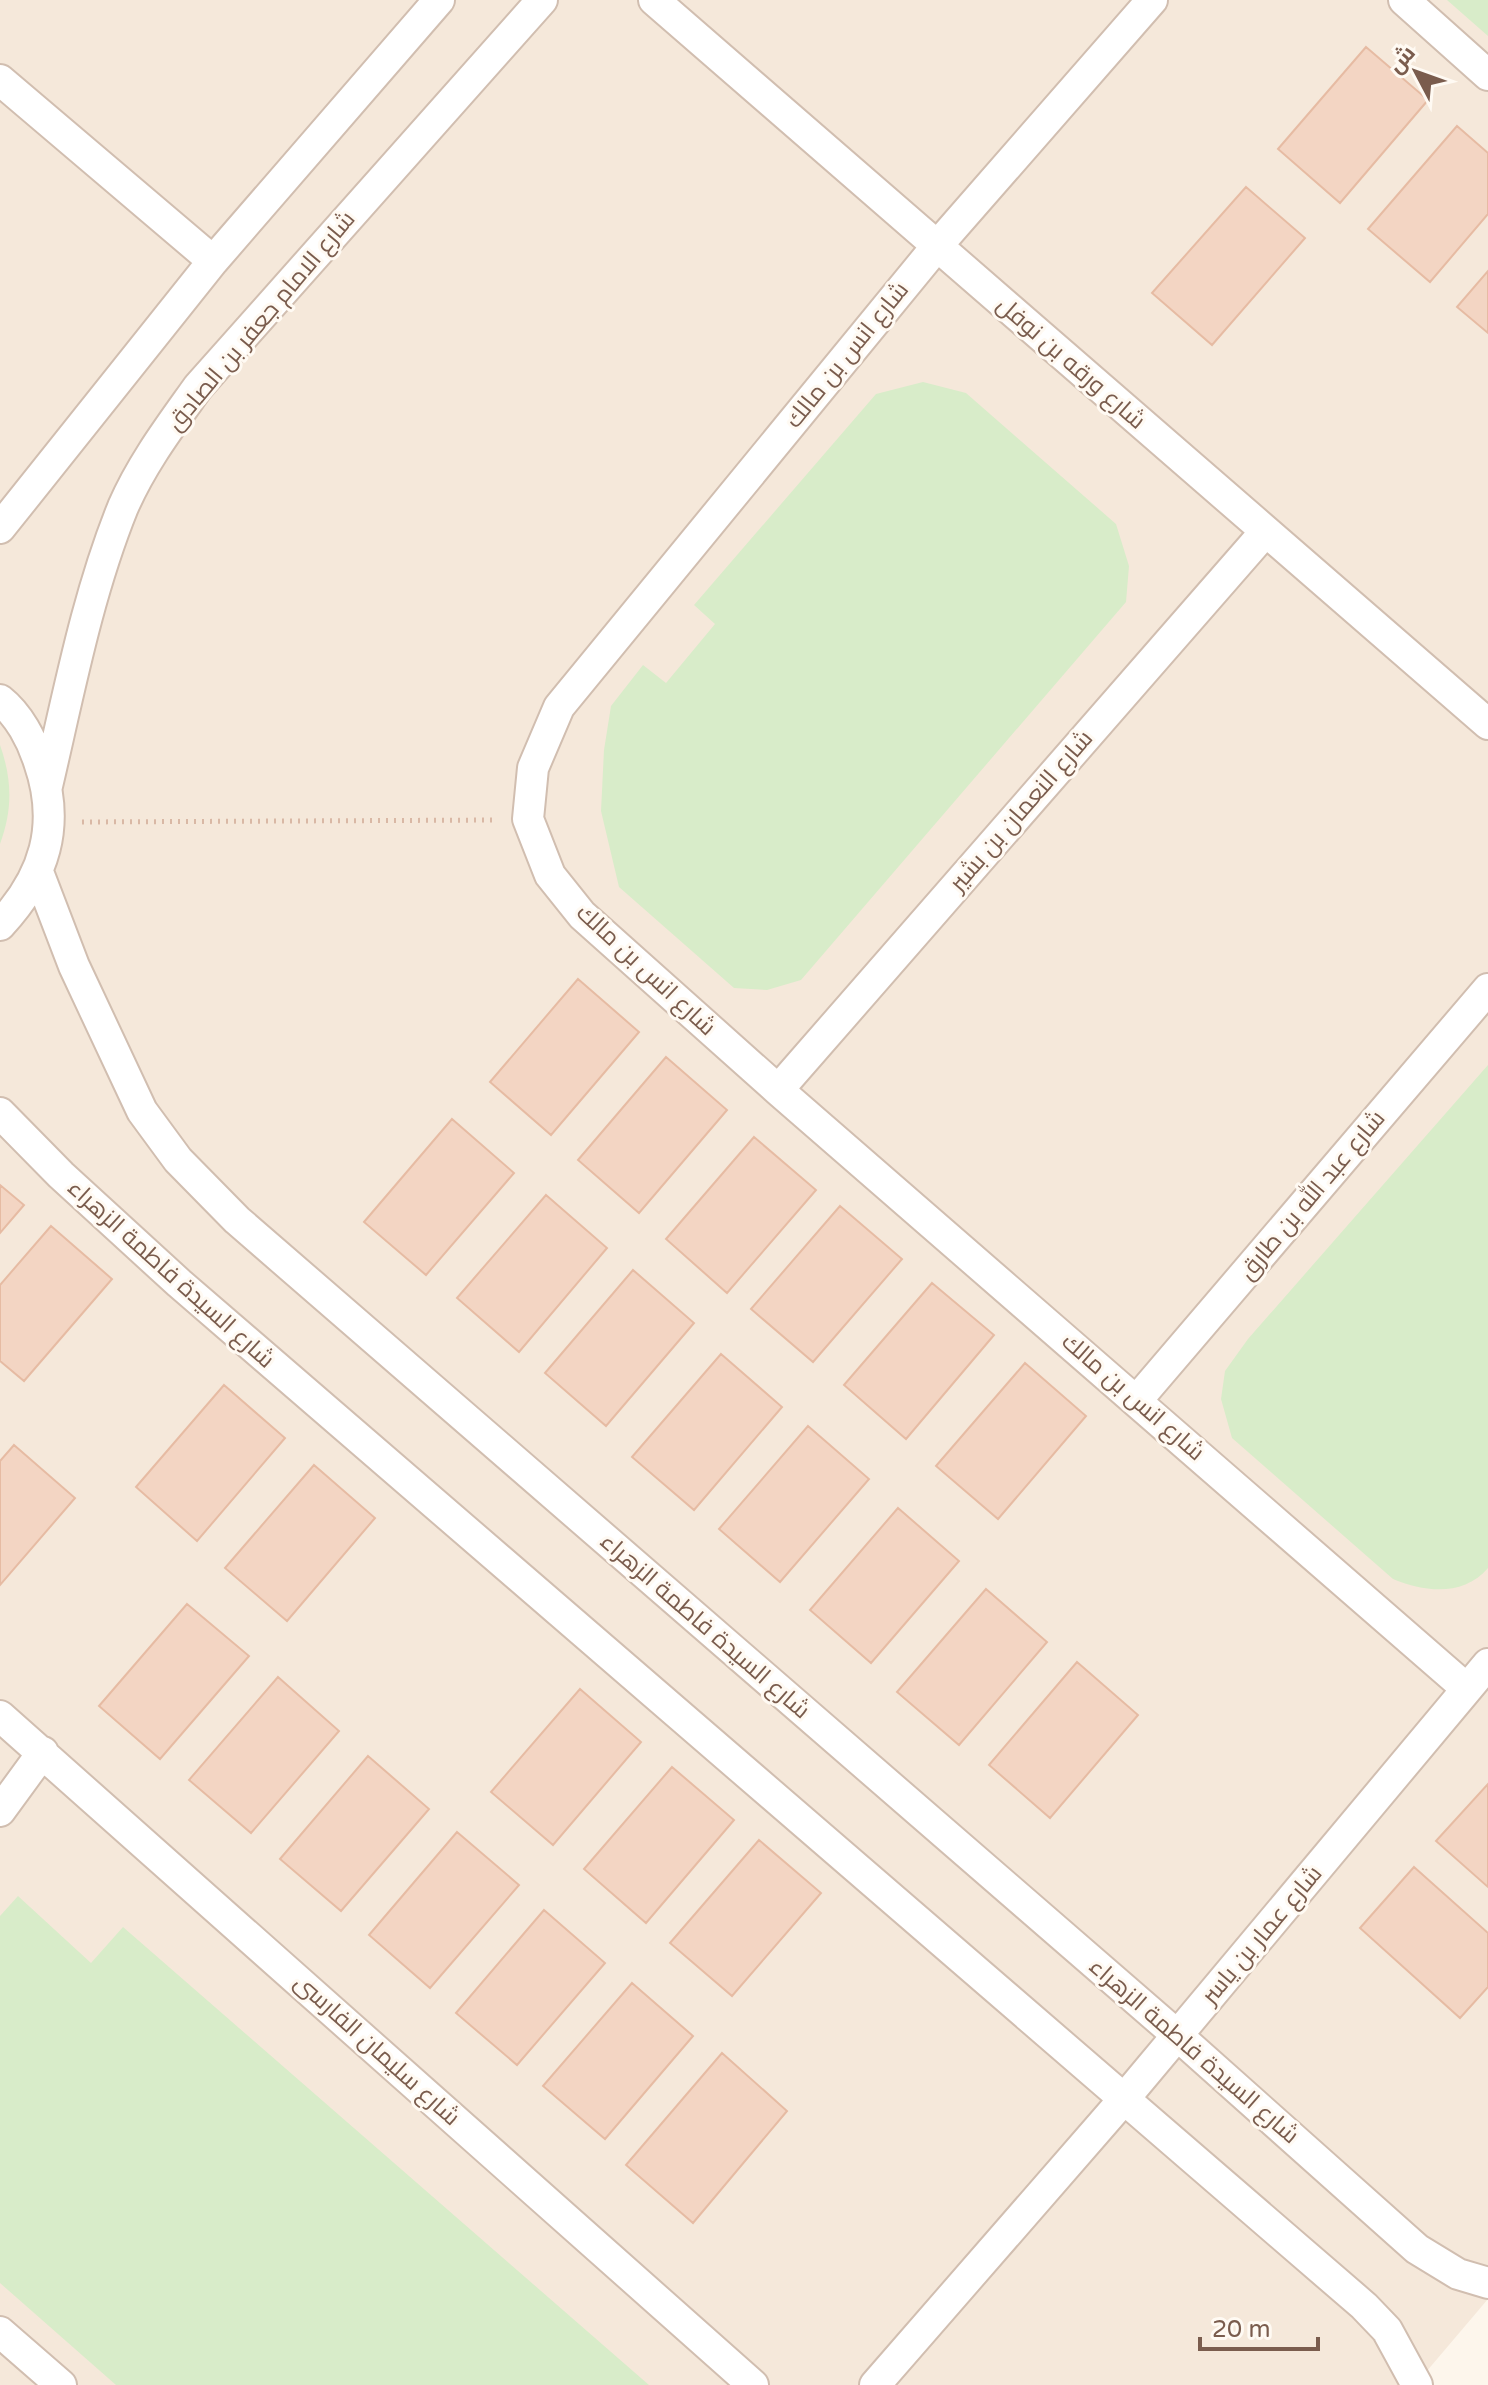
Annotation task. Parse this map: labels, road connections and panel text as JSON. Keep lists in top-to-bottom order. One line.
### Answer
{"streets":{"street":["شارع الامام جعفر بن الصادق","شارع انس بن مالك","شارع ورقه بن نوفل","شارع النعمان بن بشير","شارع عبد الله بن طارق","شارع السيدة فاطمة الزهراء","شارع عمار بن ياسر","شارع سليمان الفارسى"]},"crossings":[["شارع انس بن مالك","شارع ورقه بن نوفل"],["شارع انس بن مالك","شارع النعمان بن بشير"],["شارع انس بن مالك","شارع عبد الله بن طارق"],["شارع انس بن مالك","شارع عمار بن ياسر"],["شارع ورقه بن نوفل","شارع النعمان بن بشير"],["شارع السيدة فاطمة الزهراء","شارع عمار بن ياسر"]],"scale_bar":"20 m","north":"top left"}
